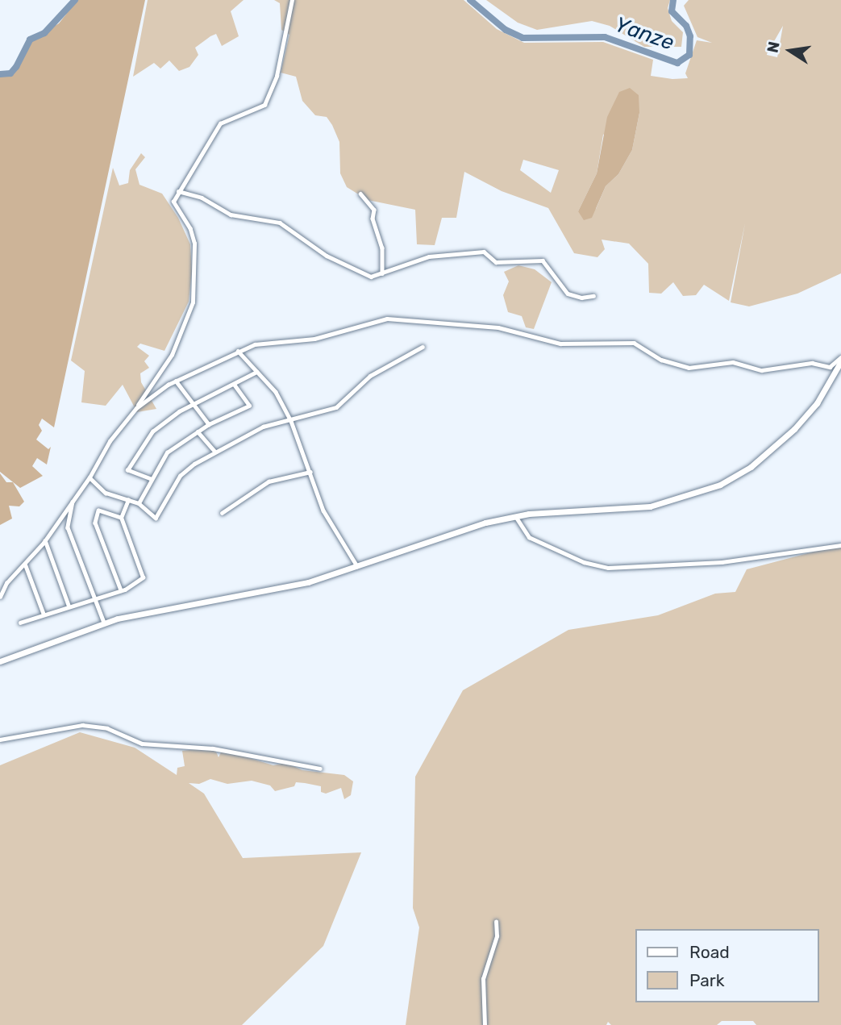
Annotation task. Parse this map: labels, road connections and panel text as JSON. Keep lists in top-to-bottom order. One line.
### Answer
{"water":["Yanze"],"legend":["Road","Park"],"north":"left"}
